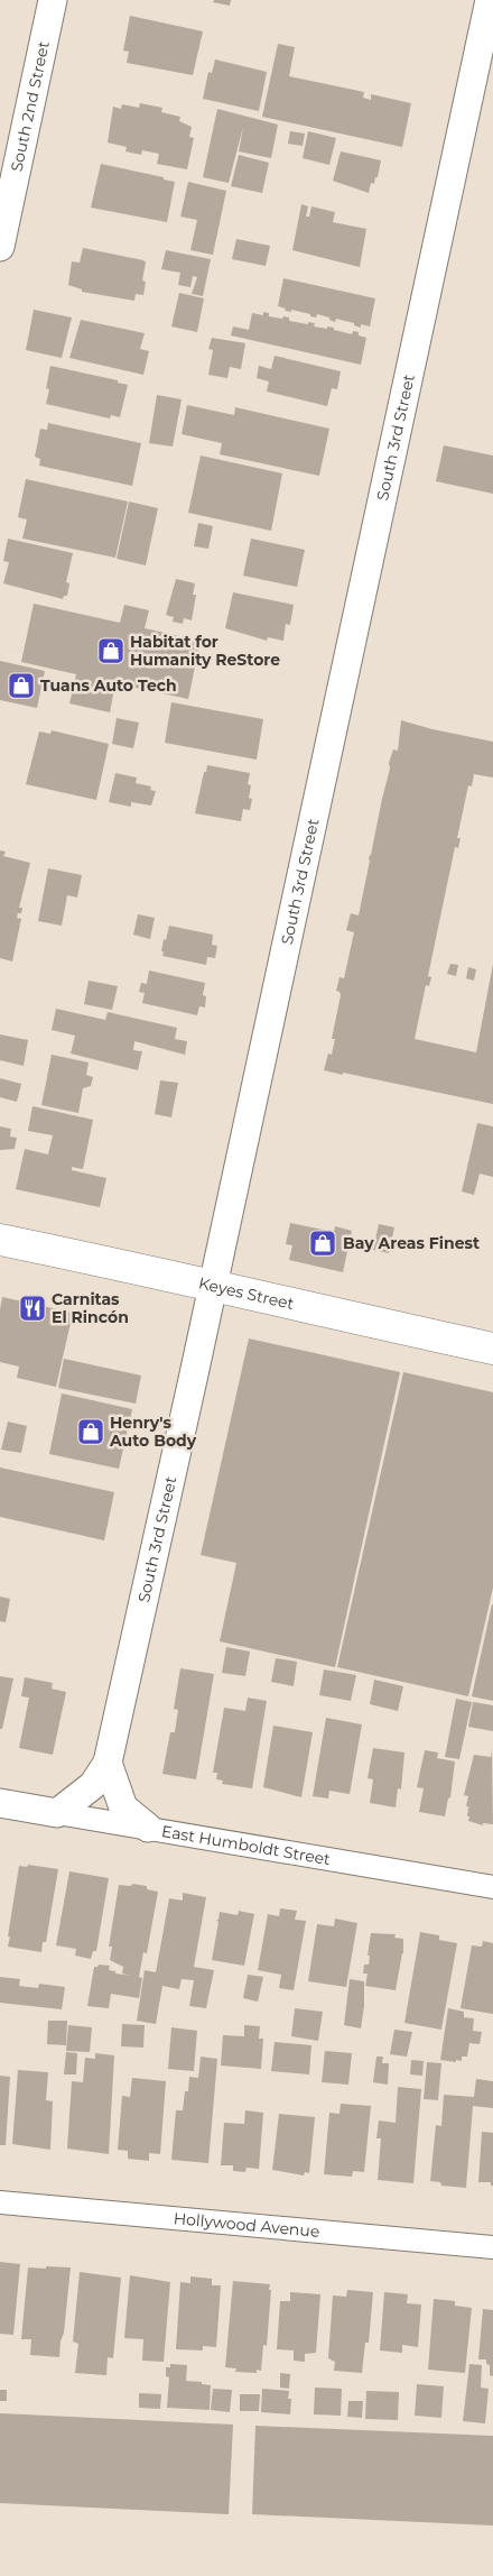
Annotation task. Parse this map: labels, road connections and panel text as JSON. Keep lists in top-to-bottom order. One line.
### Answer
{"streets":{"main road":["Keyes Street"],"street":["South 2nd Street","South 3rd Street","East Humboldt Street","Hollywood Avenue"]},"crossings":[["South 3rd Street","Keyes Street"]],"places":{"shop":["Habitat for Humanity ReStore","Tuans Auto Tech","Bay Areas Finest","Henry's Auto Body"],"restaurant":["Carnitas El Rincón"]}}
